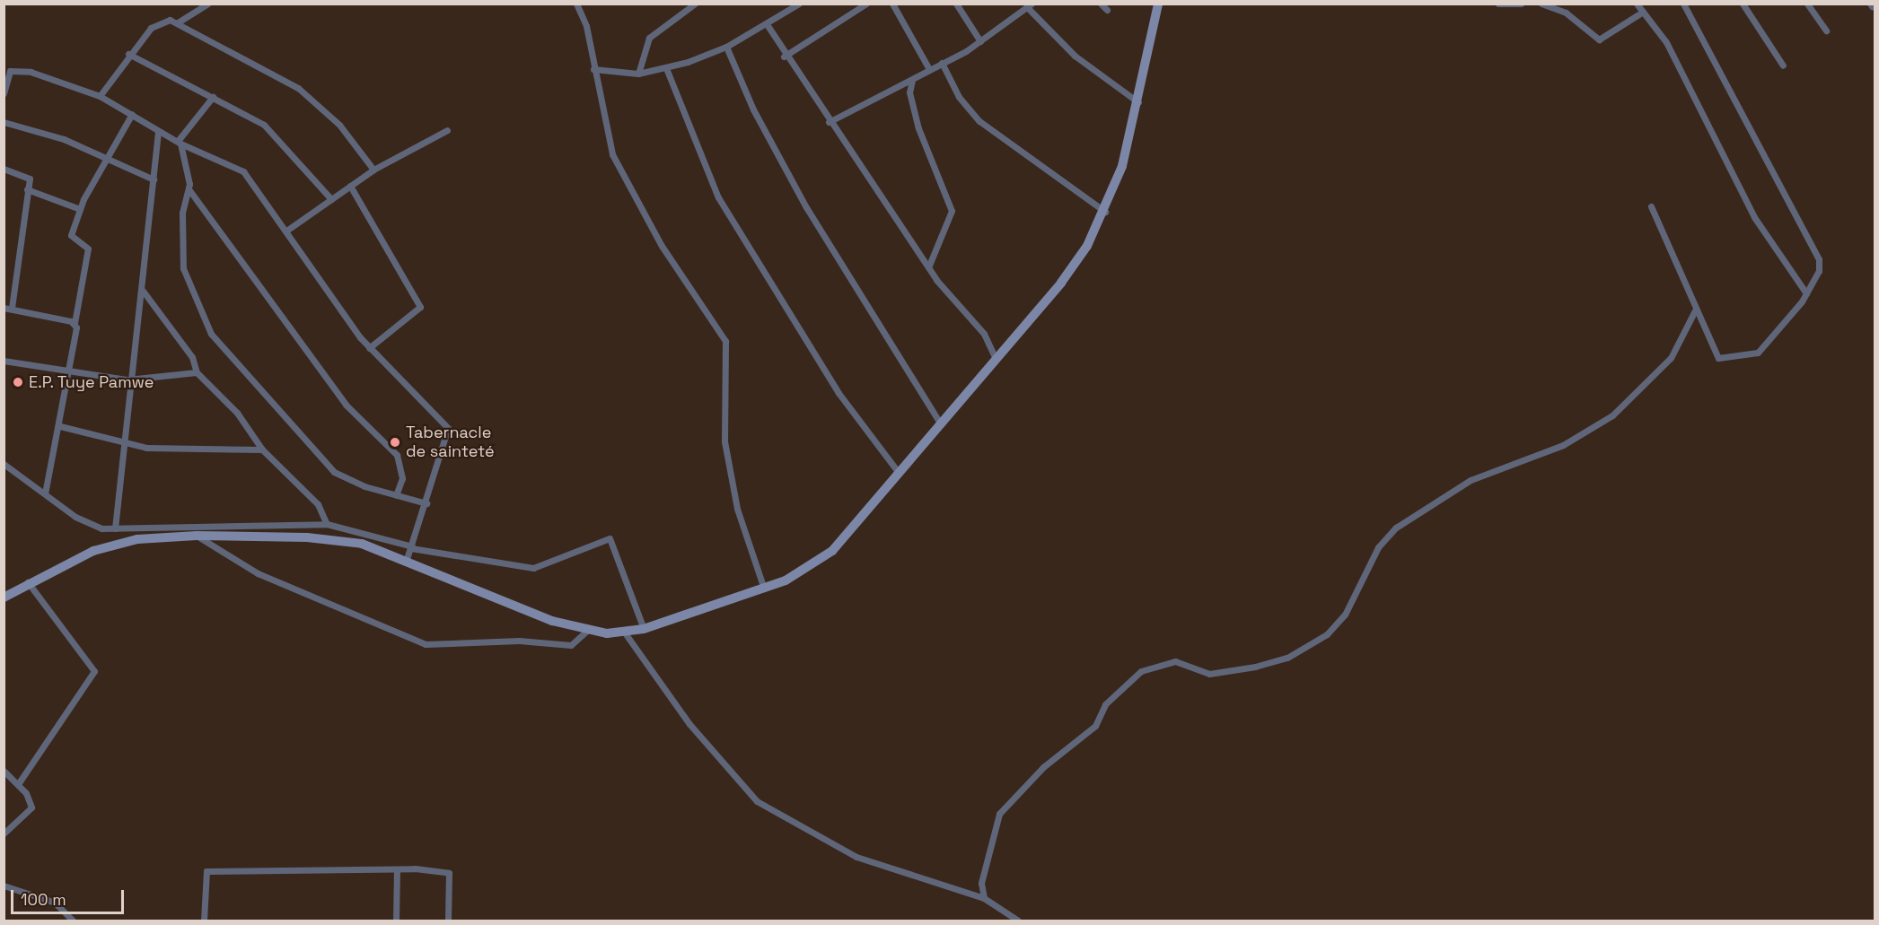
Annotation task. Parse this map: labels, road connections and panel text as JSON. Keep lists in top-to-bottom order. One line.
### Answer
{"places":["E.P. Tuye Pamwe","Tabernacle de sainteté"],"scale_bar":"100 m"}
